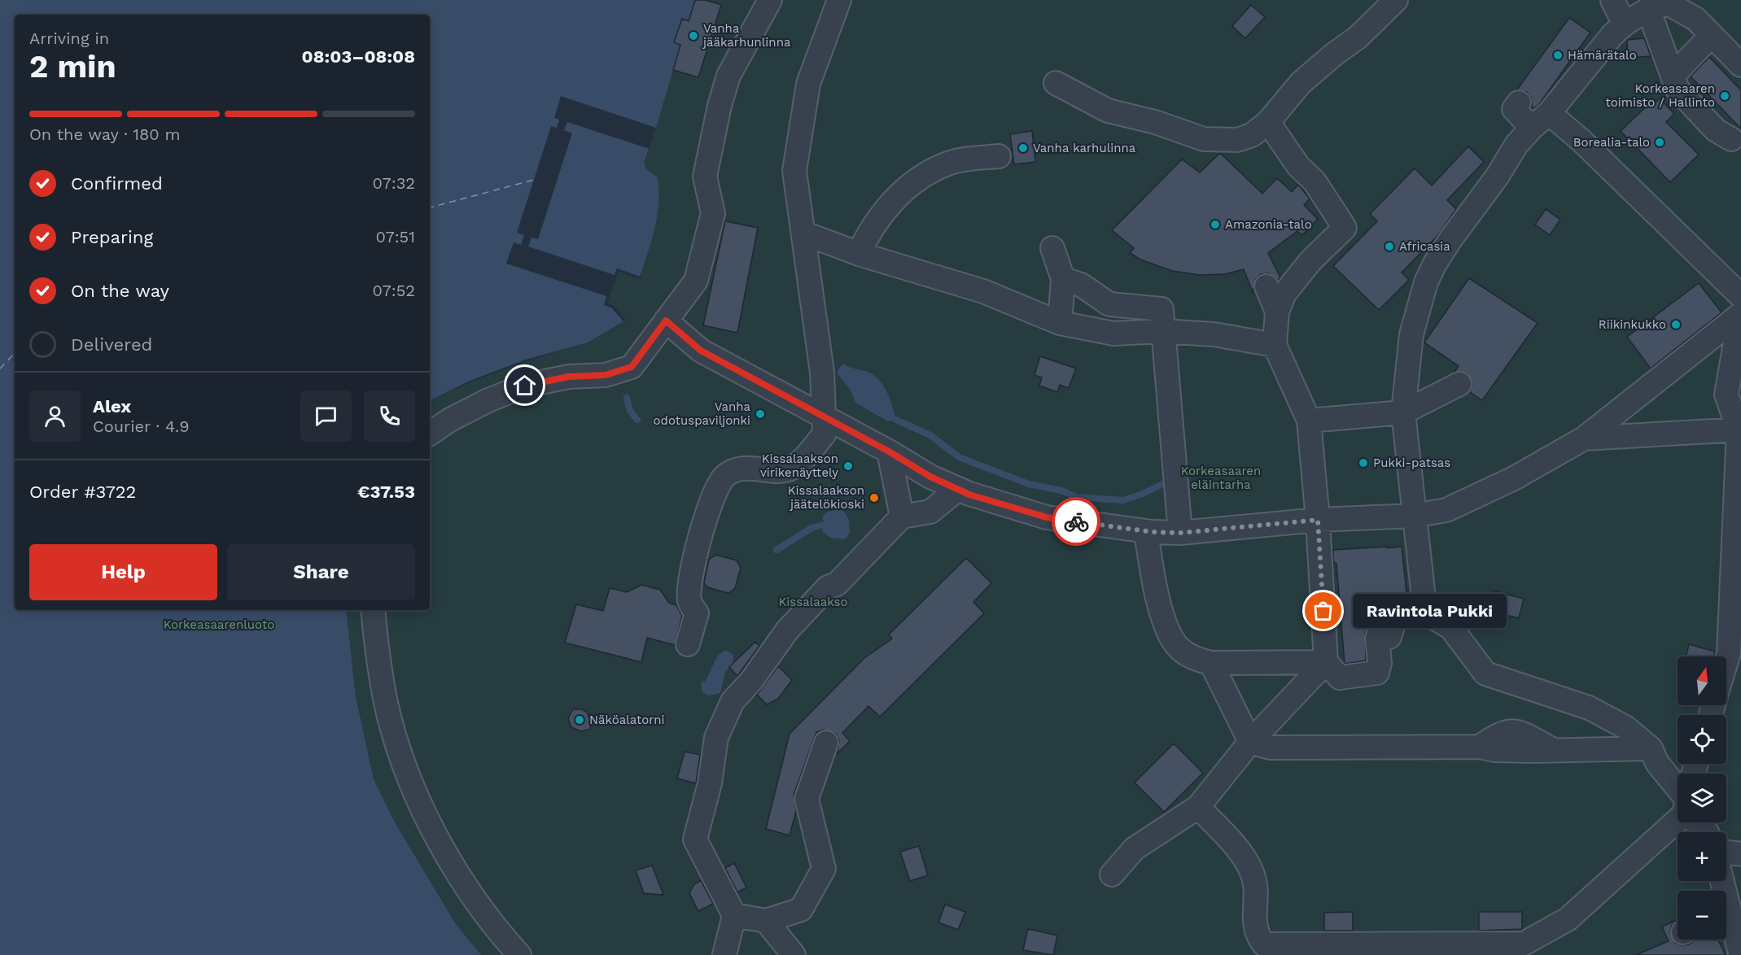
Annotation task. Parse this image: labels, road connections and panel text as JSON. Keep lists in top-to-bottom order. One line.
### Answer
{"parks":["Korkeasaaren eläintarha","Kissalaakso","Korkeasaarenluoto"],"places":["Vanha jääkarhunlinna","Hämärätalo","Korkeasaaren toimisto / Hallinto","Borealia-talo","Vanha karhulinna","Amazonia-talo","Africasia","Riikinkukko","Vanha odotuspaviljonki","Pukki-patsas","Kissalaakson virikenäyttely","Kissalaakson jäätelökioski","Ravintola Pukki","Näköalatorni"],"north":"top","page":{"heading":["2 min","Arriving in","08:03–08:08"],"panel":["Alex","Courier · 4.9","Order #3722","€37.53"],"bar":"On the way · 180 m","list":[["Confirmed","07:32"],["Preparing","07:51"],["On the way","07:52"],"Delivered"],"buttons":["Help","Share"],"bubble":"Ravintola Pukki","map_buttons":["+","−"]}}
